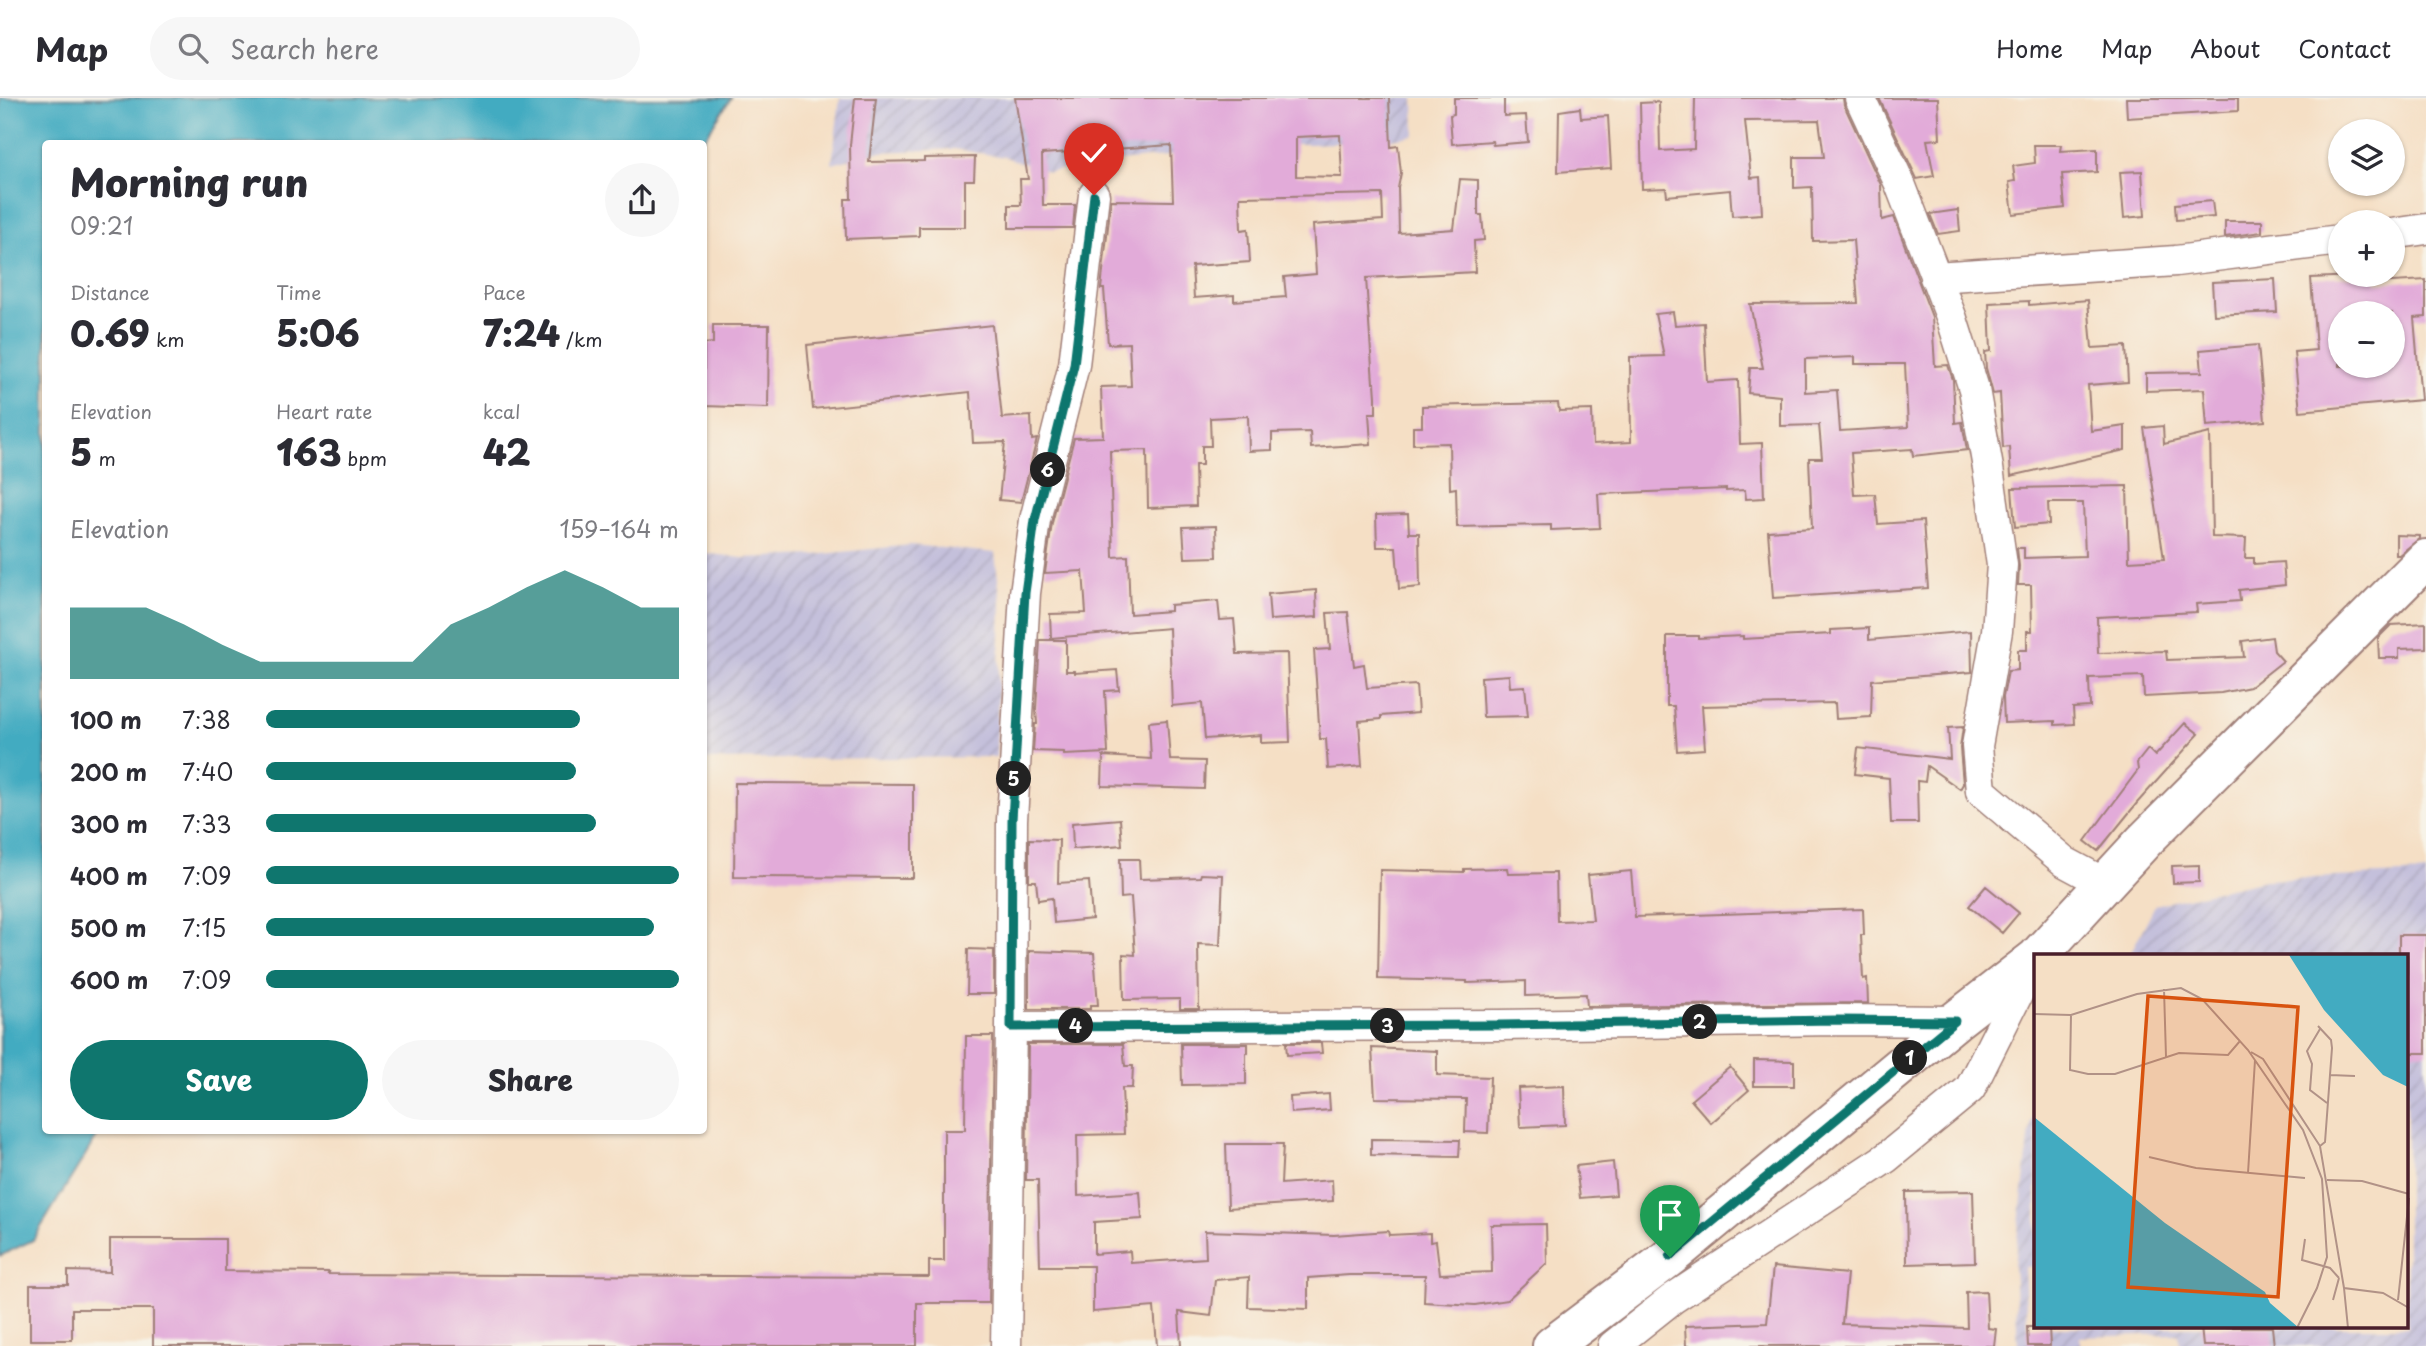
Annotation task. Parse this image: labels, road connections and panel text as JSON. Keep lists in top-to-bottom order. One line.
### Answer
{"page":{"header":"Map","search":"Search here","nav":["Home","Map","About","Contact"],"map_buttons":["+","−"],"heading":["Morning run","09:21"],"stats":[["Distance","0.69 km"],["Time","5:06"],["Pace","7:24 /km"],["Elevation","5 m"],["Heart rate","163 bpm"],["kcal","42"]],"pins":["6","5","2","3","4","1"],"chart":["Elevation","159–164 m"],"list":[{"name":"100 m","note":"7:38"},{"name":"200 m","note":"7:40"},{"name":"300 m","note":"7:33"},{"name":"400 m","note":"7:09"},{"name":"500 m","note":"7:15"},{"name":"600 m","note":"7:09"}],"buttons":["Save","Share"]}}
